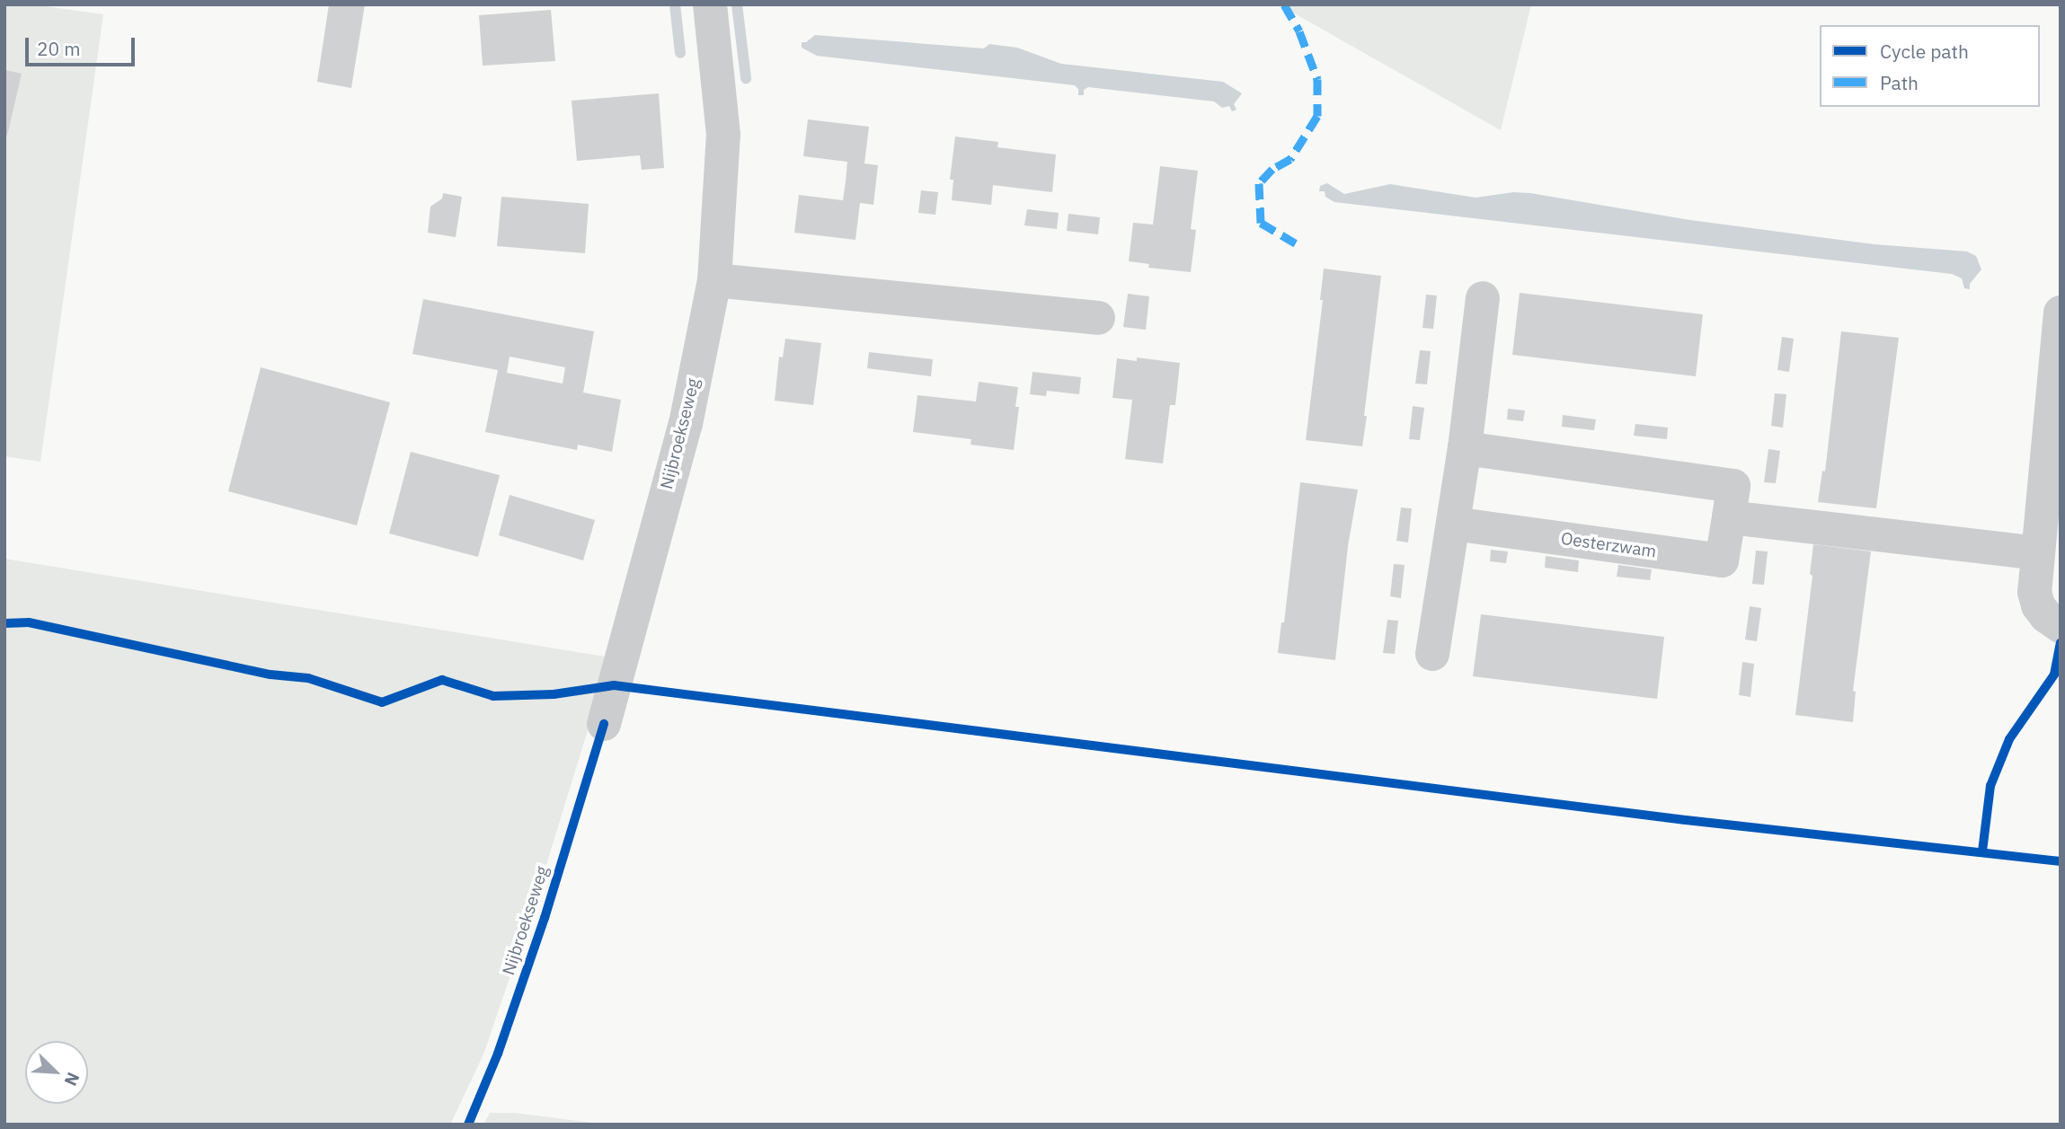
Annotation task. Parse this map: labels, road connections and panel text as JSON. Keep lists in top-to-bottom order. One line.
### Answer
{"streets":{"street":["Nijbroekseweg","Oesterzwam"]},"legend":["Cycle path","Path"],"scale_bar":"20 m","north":"bottom right"}
